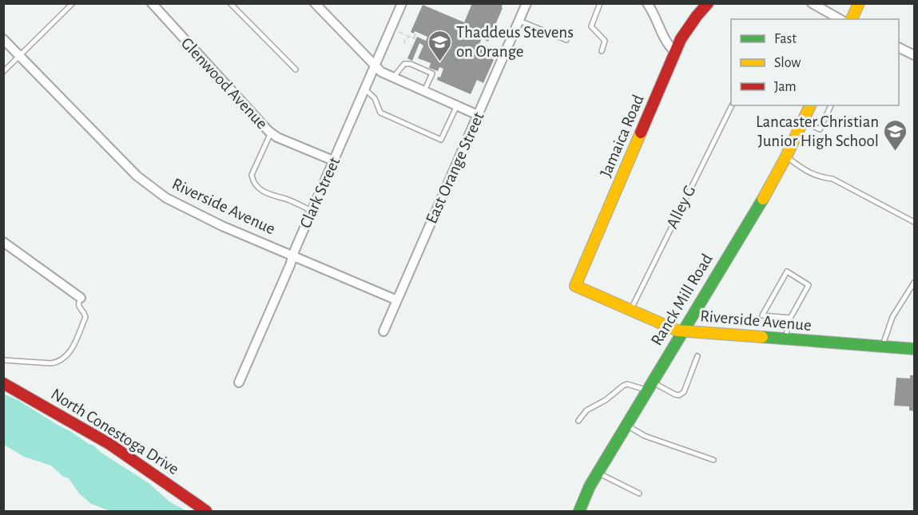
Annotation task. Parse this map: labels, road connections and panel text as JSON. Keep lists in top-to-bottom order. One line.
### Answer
{"streets":{"street":["Glenwood Avenue","Jamaica Road","East Orange Street","Clark Street","Riverside Avenue","Ranck Mill Road","North Conestoga Drive"],"lane":["Alley G"]},"crossings":[["Glenwood Avenue","Clark Street"],["Jamaica Road","Riverside Avenue"],["East Orange Street","Riverside Avenue"],["Clark Street","Riverside Avenue"],["Riverside Avenue","Alley G"],["Riverside Avenue","Ranck Mill Road"]],"places":{"school or university":["Thaddeus Stevens on Orange","Lancaster Christian Junior High School"]},"legend":["Fast","Slow","Jam"]}
